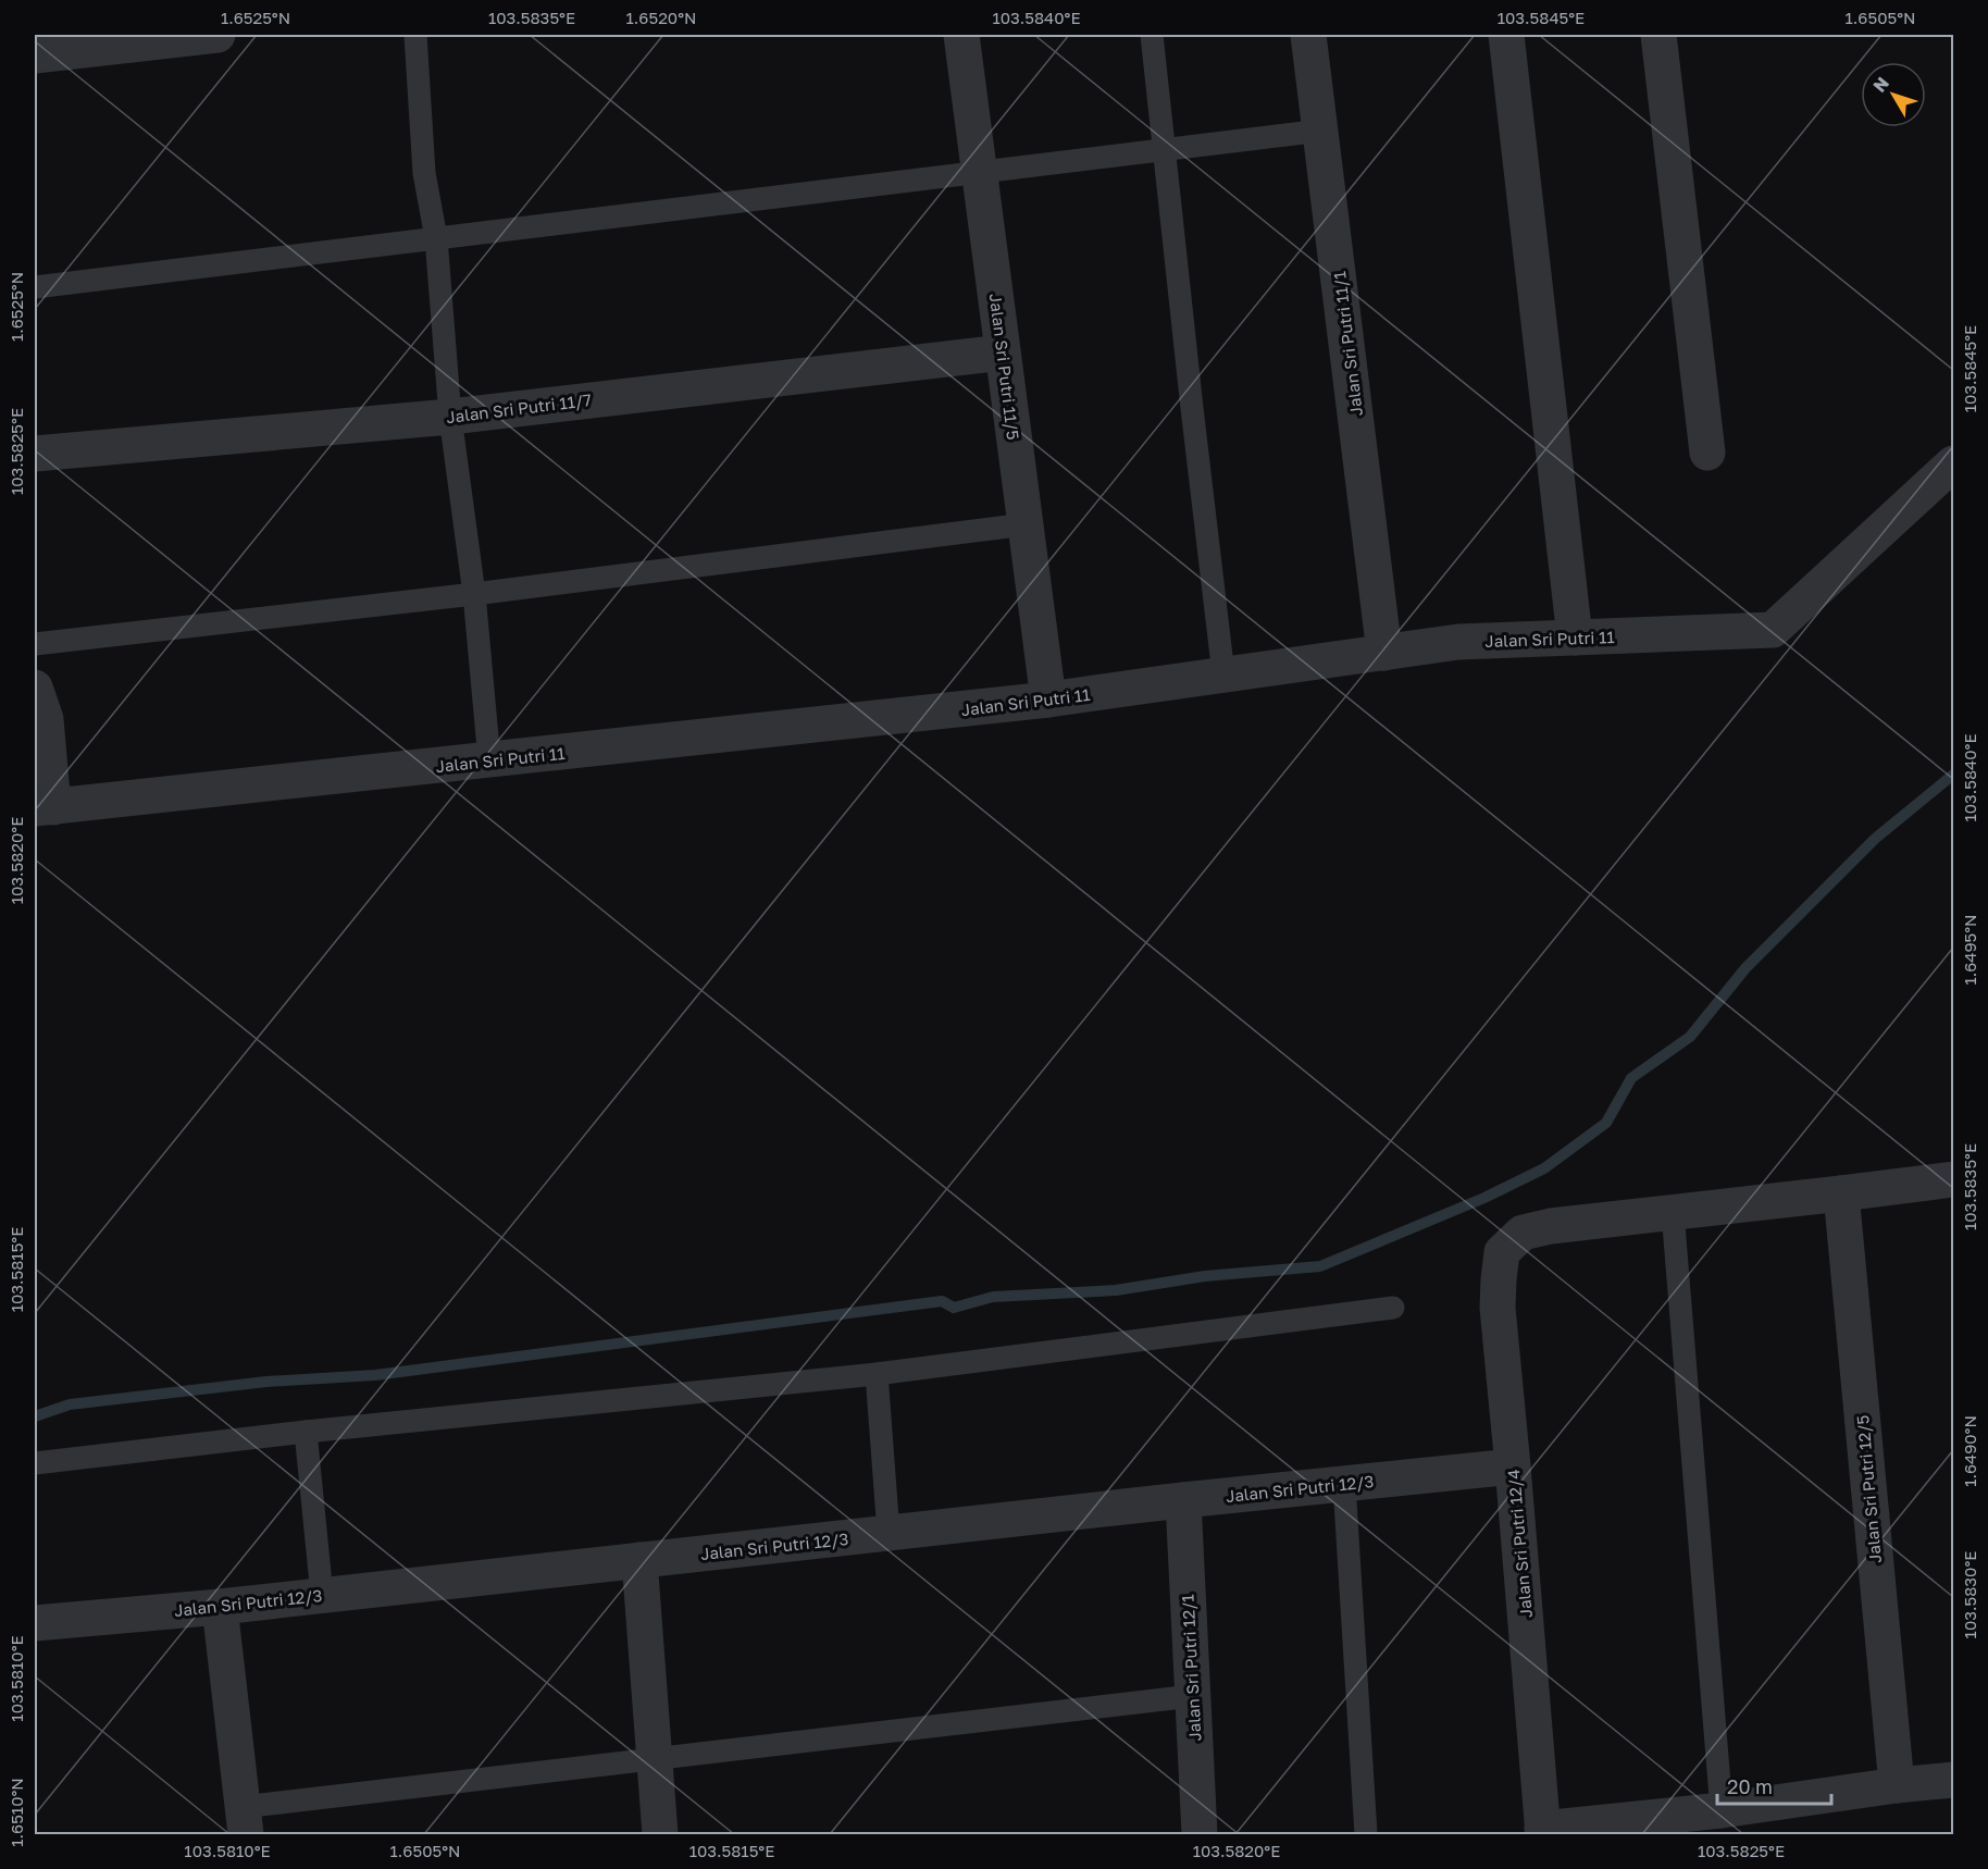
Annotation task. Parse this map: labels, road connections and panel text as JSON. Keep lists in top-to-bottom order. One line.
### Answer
{"streets":{"street":["Jalan Sri Putri 11/1","Jalan Sri Putri 11/5","Jalan Sri Putri 11/7","Jalan Sri Putri 11","Jalan Sri Putri 12/3","Jalan Sri Putri 12/5","Jalan Sri Putri 12/4","Jalan Sri Putri 12/1"]},"crossings":[["Jalan Sri Putri 11/1","Jalan Sri Putri 11"],["Jalan Sri Putri 11/5","Jalan Sri Putri 11/7"],["Jalan Sri Putri 11/5","Jalan Sri Putri 11"],["Jalan Sri Putri 12/3","Jalan Sri Putri 12/4"],["Jalan Sri Putri 12/3","Jalan Sri Putri 12/1"]],"scale_bar":"20 m","north":"top left","coordinates":["1.6525°N","103.5835°E","1.6520°N","103.5840°E","103.5845°E","1.6505°N","103.5825°E","103.5820°E","1.6495°N","103.5815°E","1.6490°N","103.5830°E","103.5810°E","1.6510°N"]}
